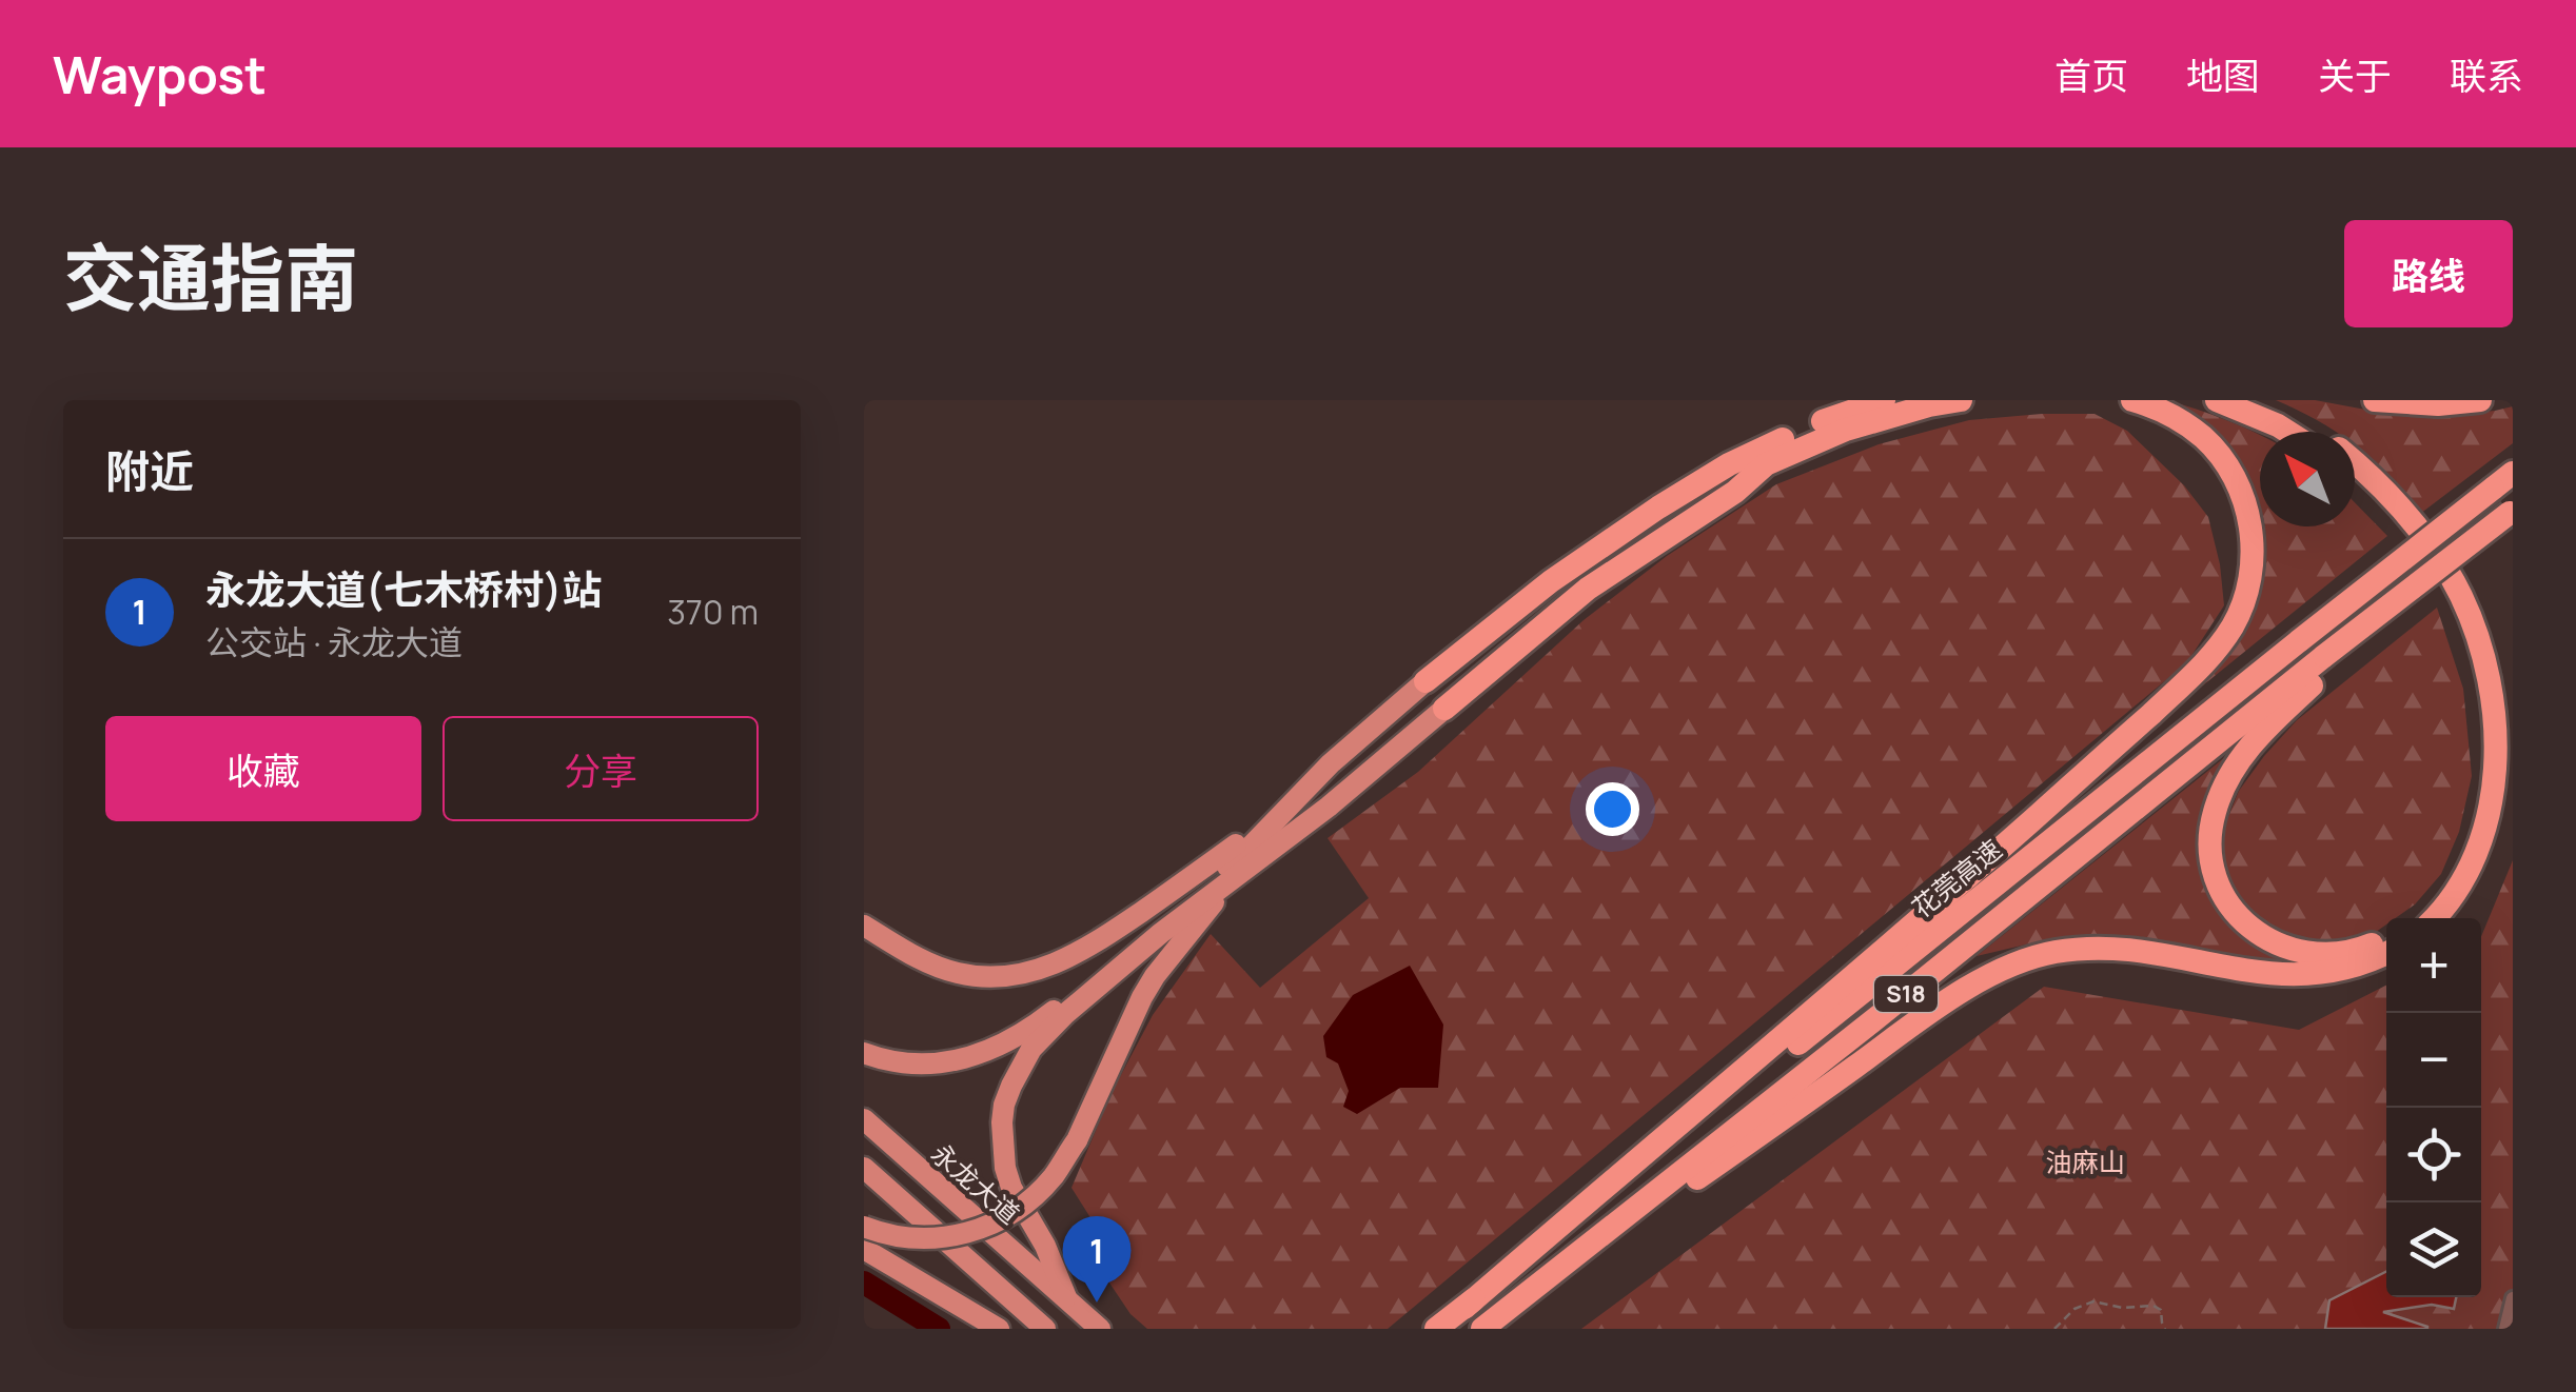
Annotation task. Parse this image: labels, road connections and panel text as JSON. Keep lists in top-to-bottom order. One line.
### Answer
{"streets":{"highway":["花莞高速","S18"],"main road":["永龙大道"]},"parks":["油麻山"],"north":"top left","page":{"header":"Waypost","nav":["首页","地图","关于","联系"],"title":"交通指南","buttons":["路线",["收藏","分享"]],"heading":"附近","list":[{"mark":"1","name":"永龙大道(七木桥村)站","note":"公交站 · 永龙大道","value":"370 m"}],"map_buttons":["+","−"],"pins":"1"}}
